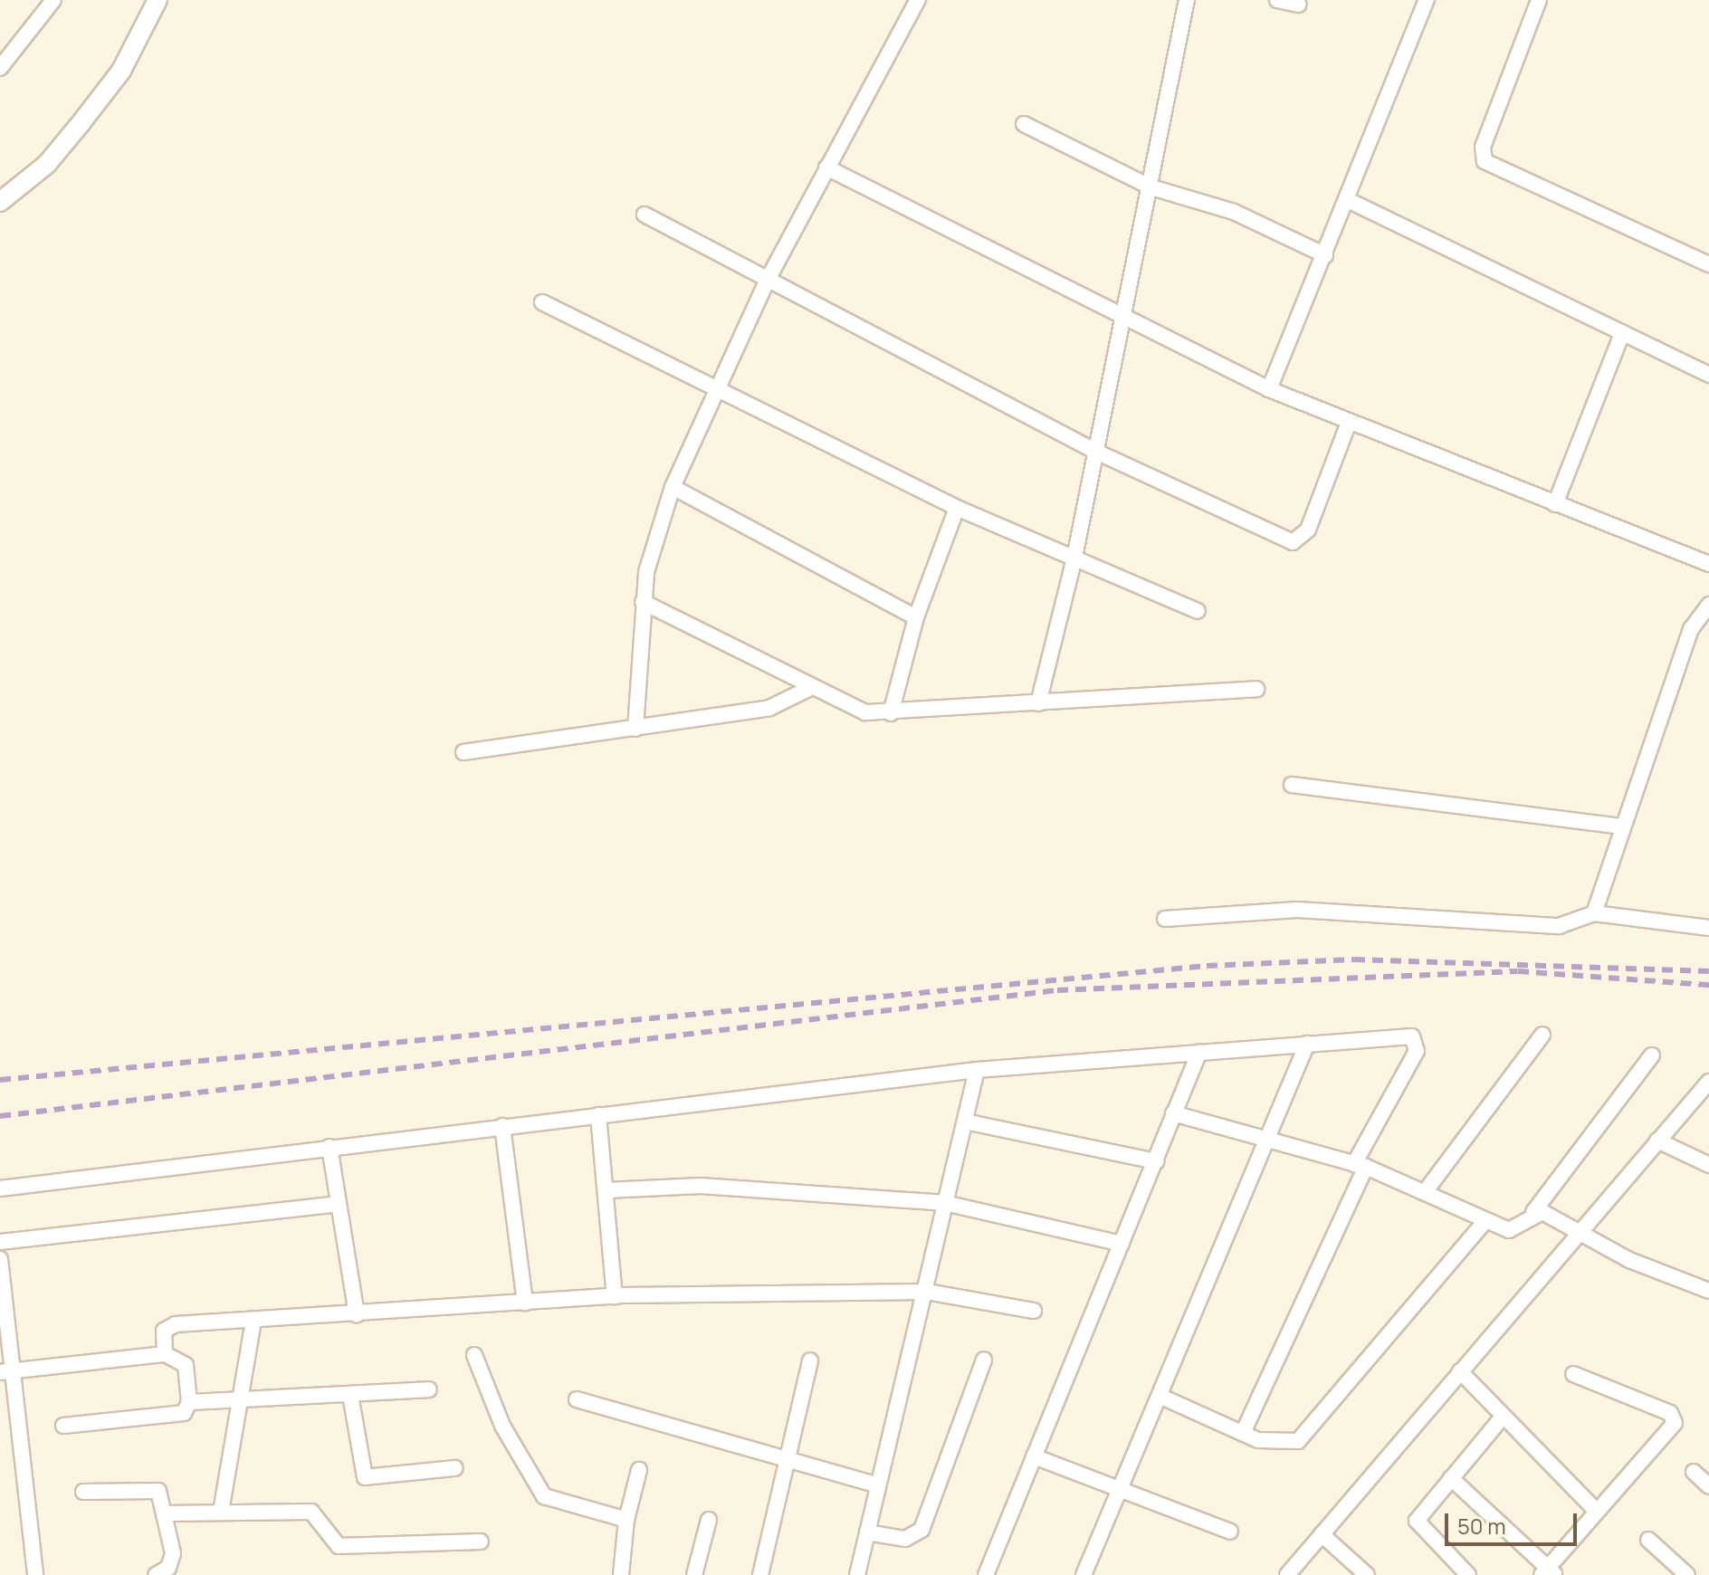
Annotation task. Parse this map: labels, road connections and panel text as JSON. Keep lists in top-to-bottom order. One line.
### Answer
{"scale_bar":"50 m"}
